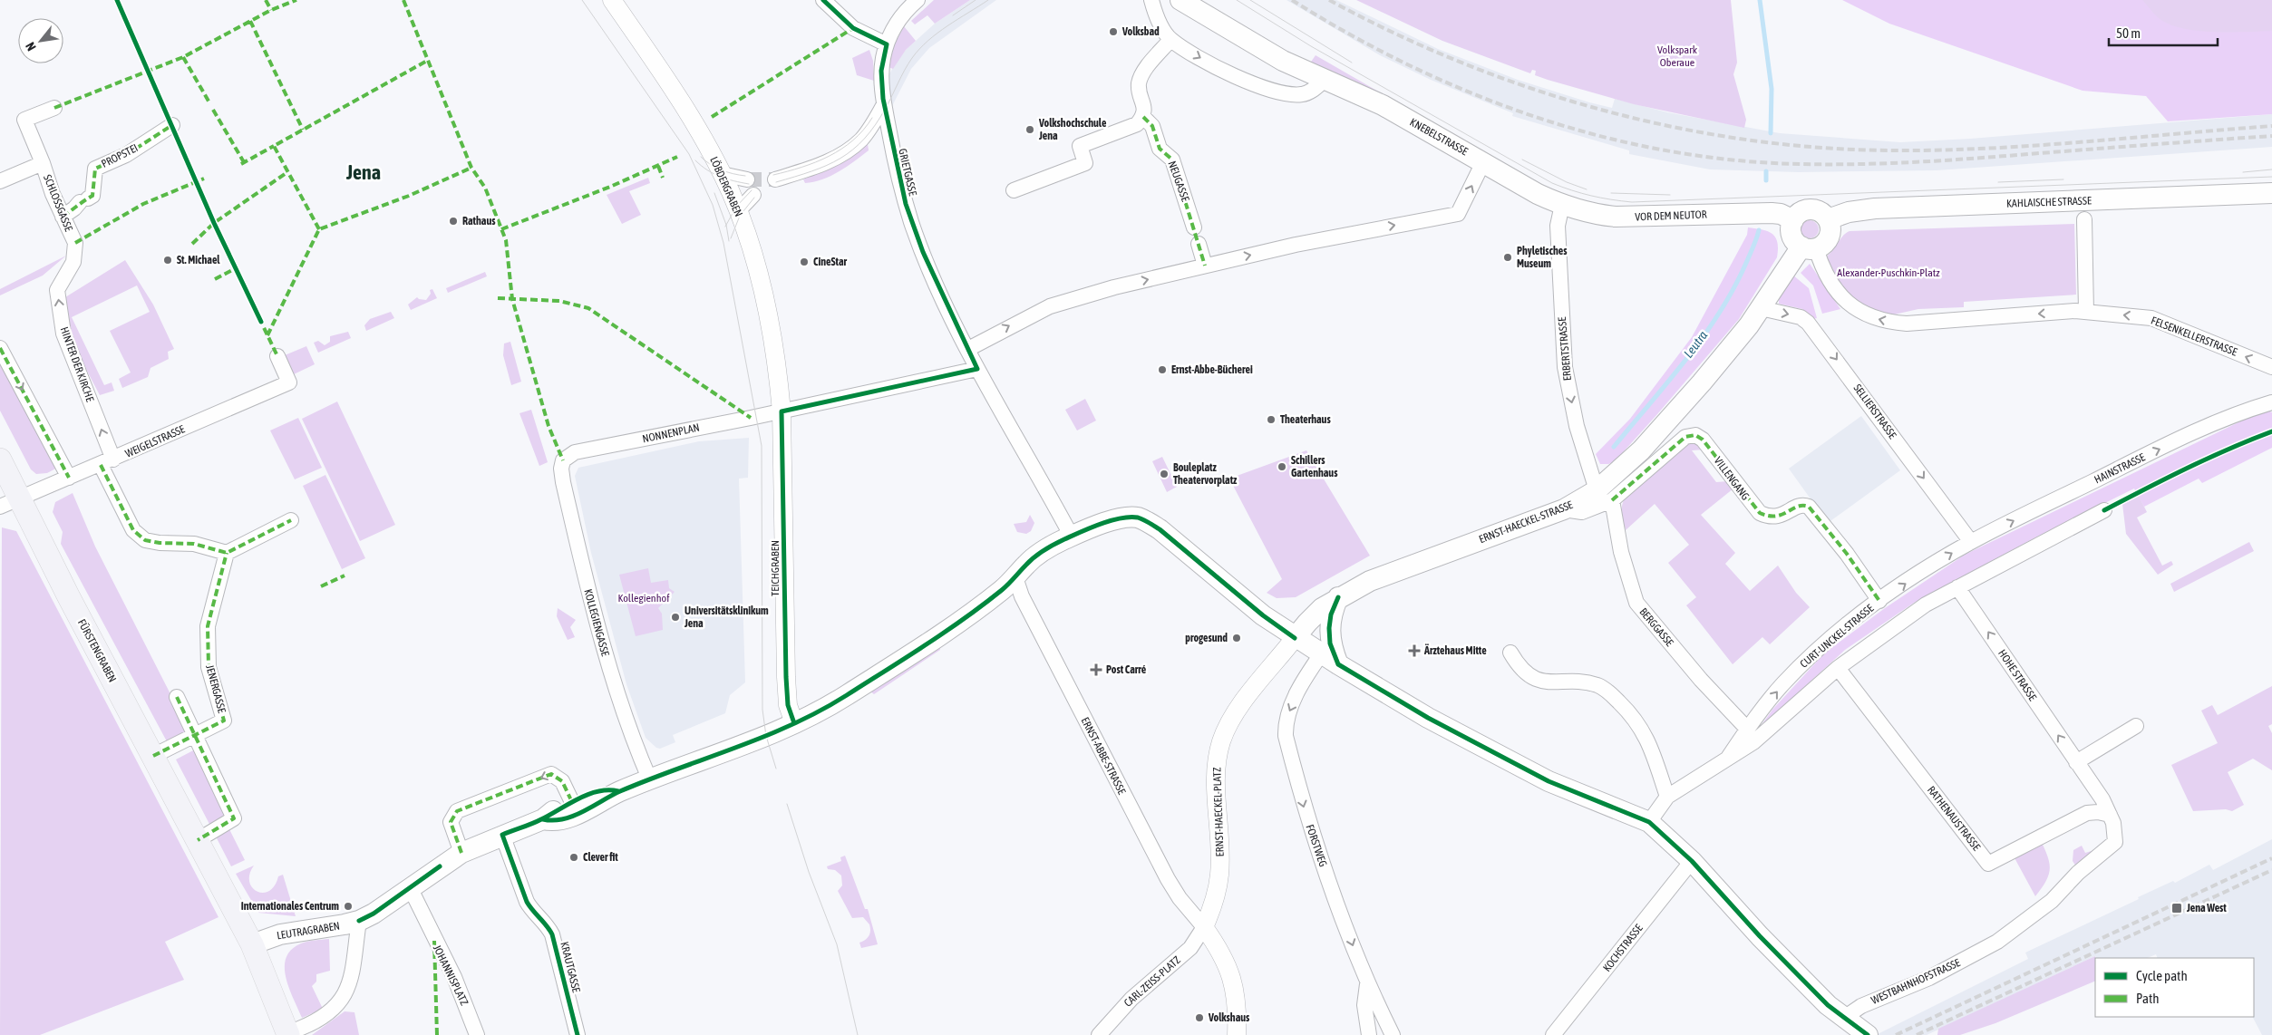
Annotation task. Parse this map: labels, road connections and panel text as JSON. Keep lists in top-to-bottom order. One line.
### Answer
{"streets":{"main road":["KNEBELSTRASSE","KAHLAISCHE STRASSE","VOR DEM NEUTOR","ERNST-HAECKEL-STRASSE","FÜRSTENGRABEN","LEUTRAGRABEN"],"street":["PROPSTEI","GRIETGASSE","NEUGASSE","LÖBDERGRABEN","SCHLOSSGASSE","FELSENKELLERSTRASSE","ERBERTSTRASSE","HINTER DER KIRCHE","SELLIERSTRASSE","NONNENPLAN","WEIGELSTRASSE","HAINSTRASSE","VILLENGANG","TEICHGRABEN","KOLLEGIENGASSE","BERGGASSE","CURT-UNCKEL-STRASSE","HOHE STRASSE","JENERGASSE","ERNST-ABBE-STRASSE","ERNST-HAECKEL-PLATZ","RATHENAUSTRASSE","FORSTWEG","KOCHSTRASSE","KRAUTGASSE","JOHANNISPLATZ","CARL-ZEISS-PLATZ","WESTBAHNHOFSTRASSE"]},"crossings":[["KNEBELSTRASSE","VOR DEM NEUTOR"],["KNEBELSTRASSE","ERBERTSTRASSE"],["PROPSTEI","SCHLOSSGASSE"],["GRIETGASSE","NONNENPLAN"],["LÖBDERGRABEN","NONNENPLAN"],["LÖBDERGRABEN","TEICHGRABEN"],["KAHLAISCHE STRASSE","VOR DEM NEUTOR"],["KAHLAISCHE STRASSE","ERNST-HAECKEL-STRASSE"],["SCHLOSSGASSE","HINTER DER KIRCHE"],["VOR DEM NEUTOR","ERBERTSTRASSE"],["VOR DEM NEUTOR","ERNST-HAECKEL-STRASSE"],["ERBERTSTRASSE","VILLENGANG"],["ERBERTSTRASSE","ERNST-HAECKEL-STRASSE"],["ERBERTSTRASSE","BERGGASSE"],["HINTER DER KIRCHE","WEIGELSTRASSE"],["SELLIERSTRASSE","HAINSTRASSE"],["SELLIERSTRASSE","ERNST-HAECKEL-STRASSE"],["SELLIERSTRASSE","CURT-UNCKEL-STRASSE"],["NONNENPLAN","TEICHGRABEN"],["NONNENPLAN","KOLLEGIENGASSE"],["WEIGELSTRASSE","FÜRSTENGRABEN"],["HAINSTRASSE","CURT-UNCKEL-STRASSE"],["VILLENGANG","ERNST-HAECKEL-STRASSE"],["VILLENGANG","BERGGASSE"],["VILLENGANG","CURT-UNCKEL-STRASSE"],["ERNST-HAECKEL-STRASSE","BERGGASSE"],["ERNST-HAECKEL-STRASSE","ERNST-HAECKEL-PLATZ"],["BERGGASSE","CURT-UNCKEL-STRASSE"],["FÜRSTENGRABEN","JENERGASSE"],["FÜRSTENGRABEN","LEUTRAGRABEN"],["HOHE STRASSE","RATHENAUSTRASSE"],["HOHE STRASSE","WESTBAHNHOFSTRASSE"],["ERNST-ABBE-STRASSE","ERNST-HAECKEL-PLATZ"],["ERNST-ABBE-STRASSE","CARL-ZEISS-PLATZ"],["ERNST-HAECKEL-PLATZ","CARL-ZEISS-PLATZ"],["LEUTRAGRABEN","KRAUTGASSE"],["LEUTRAGRABEN","JOHANNISPLATZ"]],"one_way":["FELSENKELLERSTRASSE","ERBERTSTRASSE","SELLIERSTRASSE","HOHE STRASSE","FORSTWEG"],"districts":["Jena"],"water":["Leutra"],"parks":["Volkspark Oberaue","Alexander-Puschkin-Platz","Kollegienhof"],"places":{"other":["Volksbad","Volkshochschule Jena","Rathaus","Phyletisches Museum","St. Michael","CineStar","Ernst-Abbe-Bücherei","Theaterhaus","Schillers Gartenhaus","Bouleplatz Theatervorplatz","Universitätsklinikum Jena","progesund","Clever fit","Internationales Centrum","Volkshaus"],"health":["Ärztehaus Mitte","Post Carré"],"transit":["Jena West"]},"legend":["Cycle path","Path"],"scale_bar":"50 m","north":"bottom left"}
